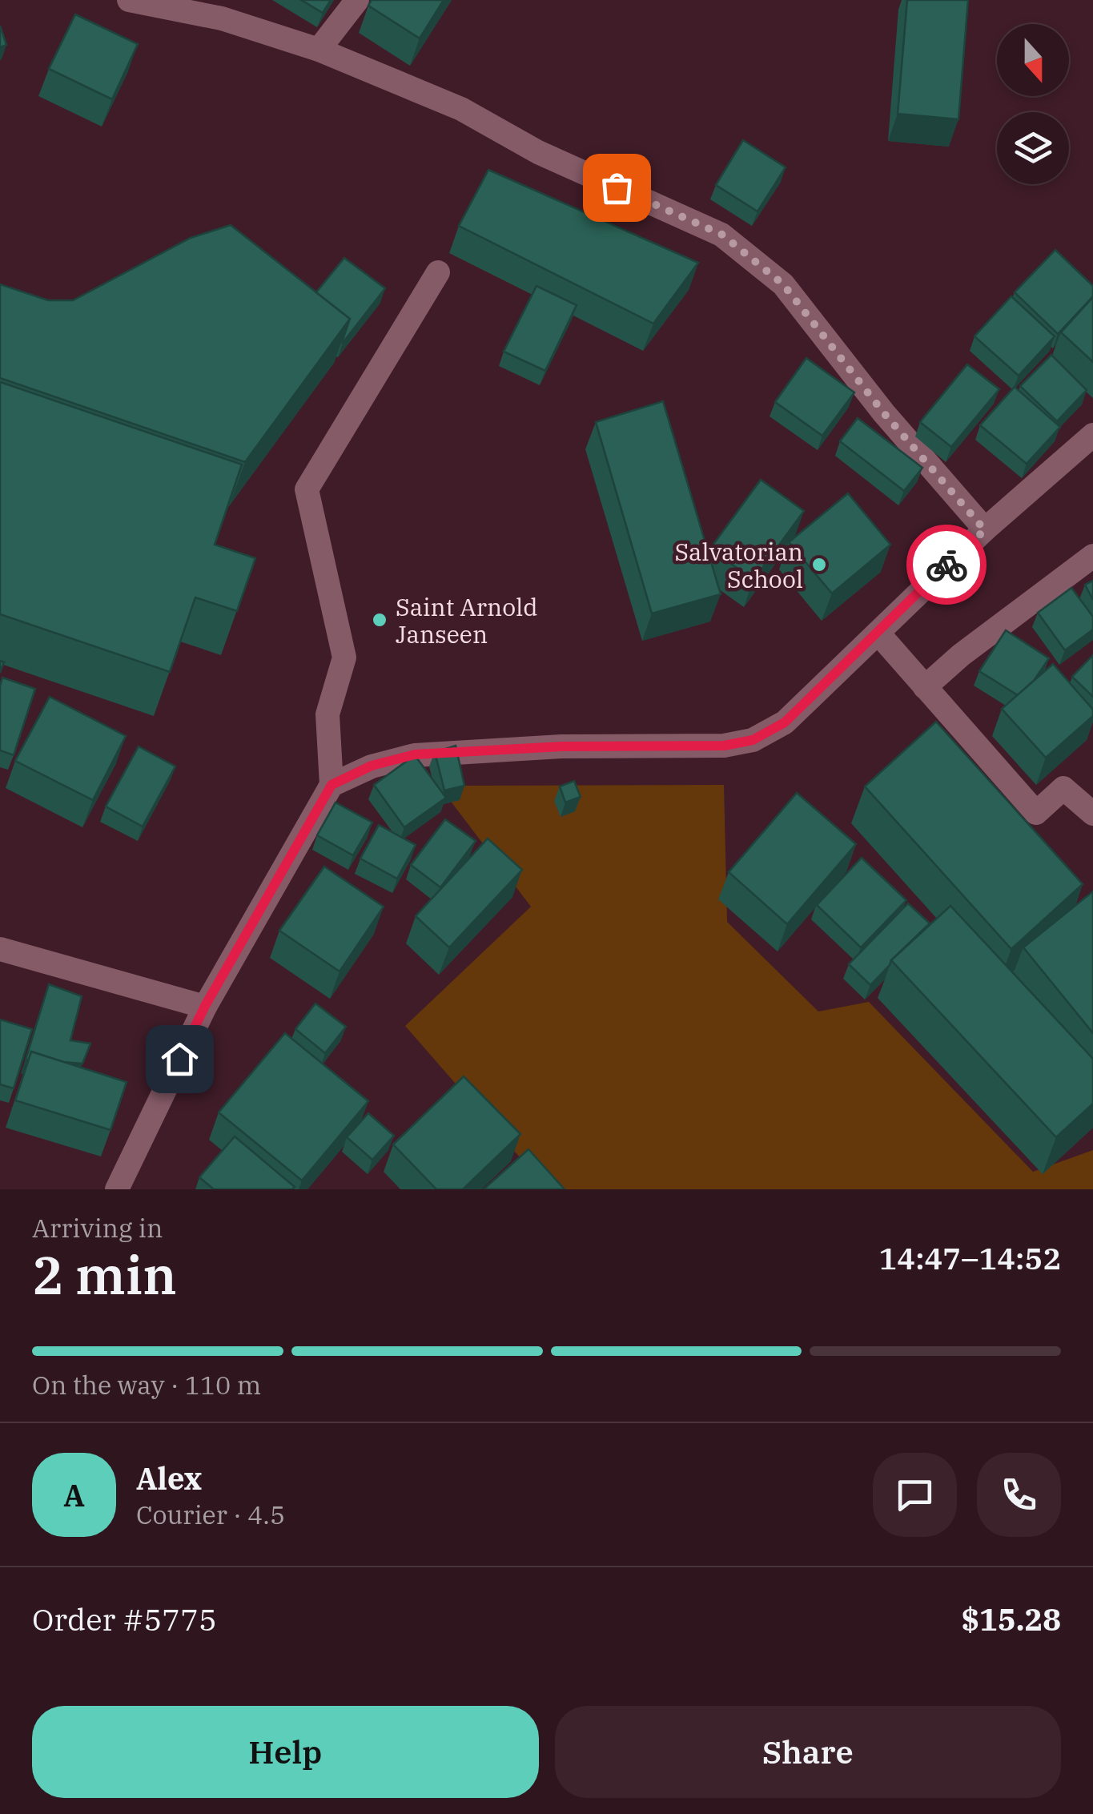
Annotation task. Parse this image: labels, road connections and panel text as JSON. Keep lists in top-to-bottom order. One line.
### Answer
{"places":["Salvatorian School","Saint Arnold Janseen"],"north":"bottom","page":{"heading":["2 min","Arriving in","14:47–14:52"],"panel":["Alex","Courier · 4.5","Order #5775","$15.28"],"bar":"On the way · 110 m","round":"A","buttons":["Help","Share"]}}
